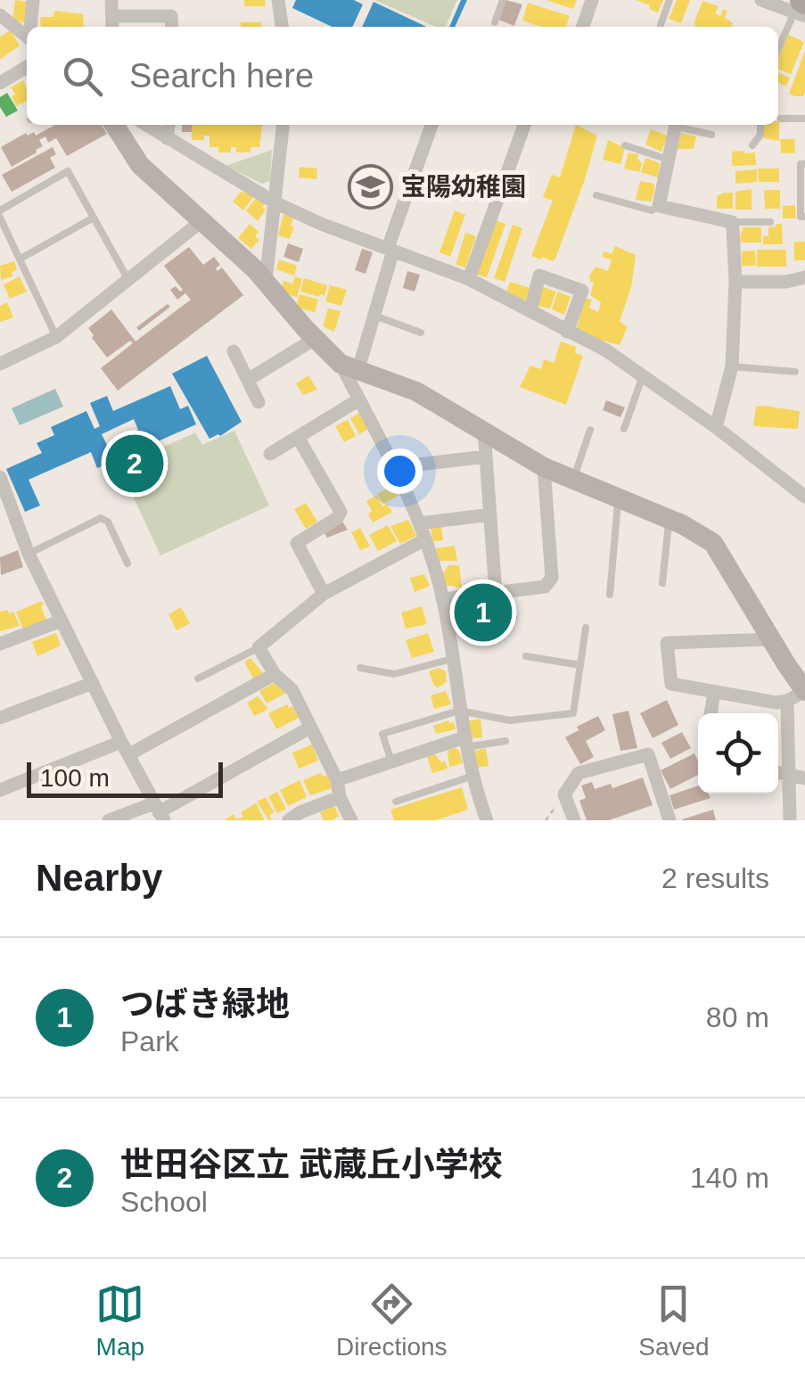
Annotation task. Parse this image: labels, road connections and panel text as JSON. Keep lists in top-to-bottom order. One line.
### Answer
{"places":{"school or university":["宝陽幼稚園"]},"scale_bar":"100 m","page":{"search":"Search here","pins":["2","1"],"scale":"100 m","heading":["Nearby","2 results"],"list":[{"mark":"1","name":"つばき緑地","note":"Park","value":"80 m"},{"mark":"2","name":"世田谷区立 武蔵丘小学校","note":"School","value":"140 m"}],"nav":["Map","Directions","Saved"]}}
